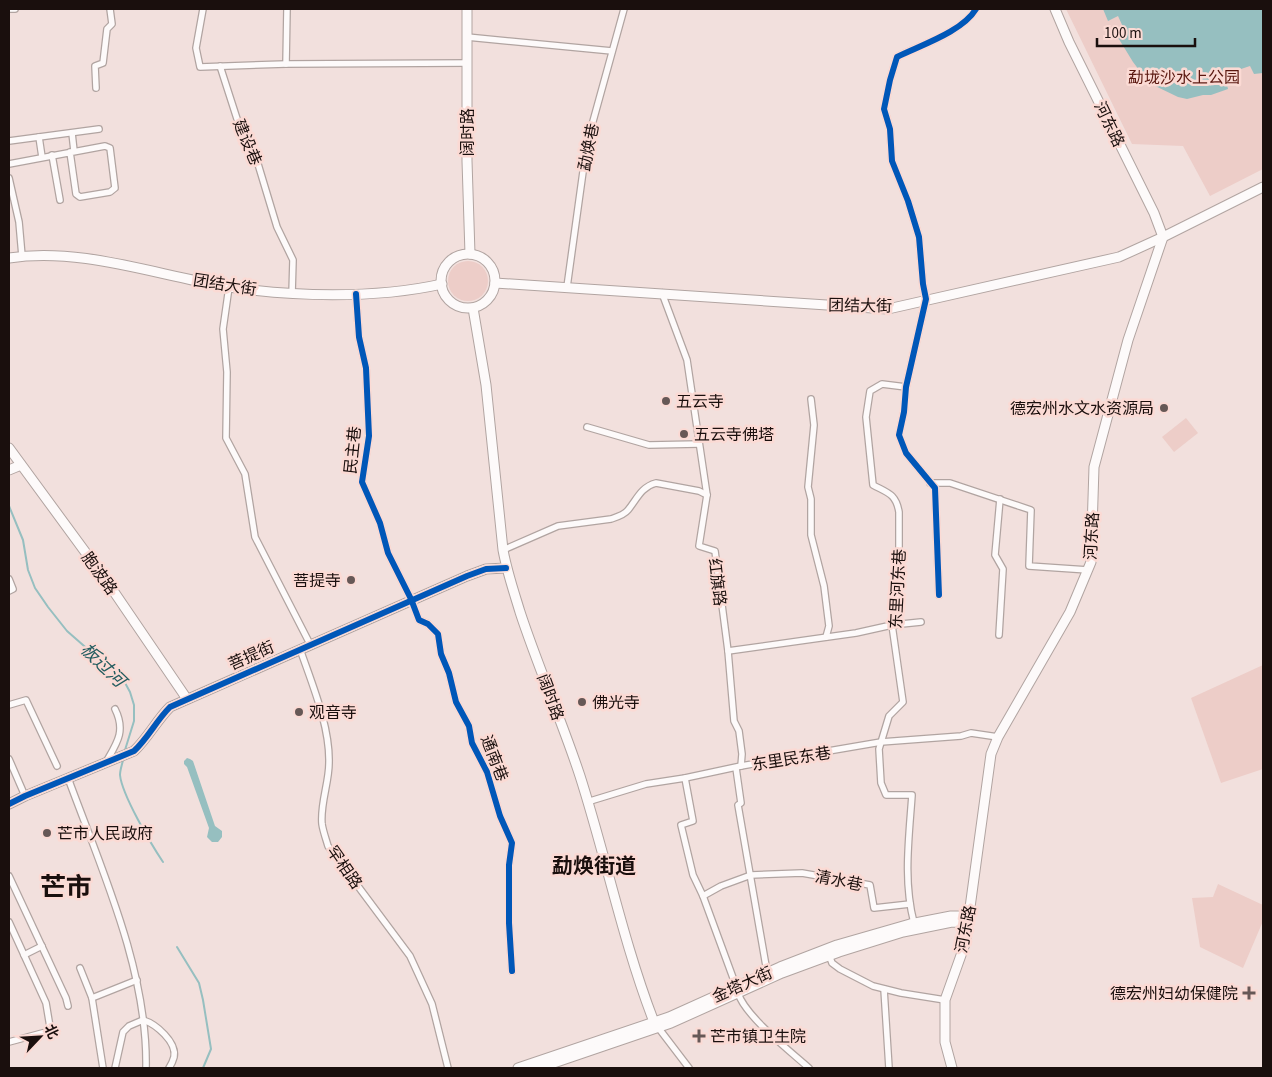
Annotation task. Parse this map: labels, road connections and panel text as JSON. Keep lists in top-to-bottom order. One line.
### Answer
{"streets":{"main road":["河东路","阔时路","团结大街","胞波路","菩提街","金塔大街"],"street":["建设巷","勐焕巷","民主巷","红旗路","东里河东巷","通南巷","东里民东巷","罕相路","清水巷"]},"crossings":[["河东路","团结大街"],["河东路","东里民东巷"],["河东路","金塔大街"],["阔时路","团结大街"],["阔时路","菩提街"],["阔时路","东里民东巷"],["阔时路","金塔大街"],["建设巷","团结大街"],["勐焕巷","团结大街"],["团结大街","民主巷"],["团结大街","红旗路"],["民主巷","菩提街"],["民主巷","通南巷"],["胞波路","菩提街"],["红旗路","东里民东巷"],["东里河东巷","东里民东巷"],["东里河东巷","清水巷"],["东里河东巷","金塔大街"],["菩提街","通南巷"],["菩提街","罕相路"]],"districts":["勐焕街道","芒市"],"water":["板过河"],"parks":["勐垅沙水上公园"],"places":{"other":["五云寺","德宏州水文水资源局","五云寺佛塔","菩提寺","佛光寺","观音寺","芒市人民政府"],"health":["德宏州妇幼保健院","芒市镇卫生院"]},"scale_bar":"100 m","north":"top right"}
